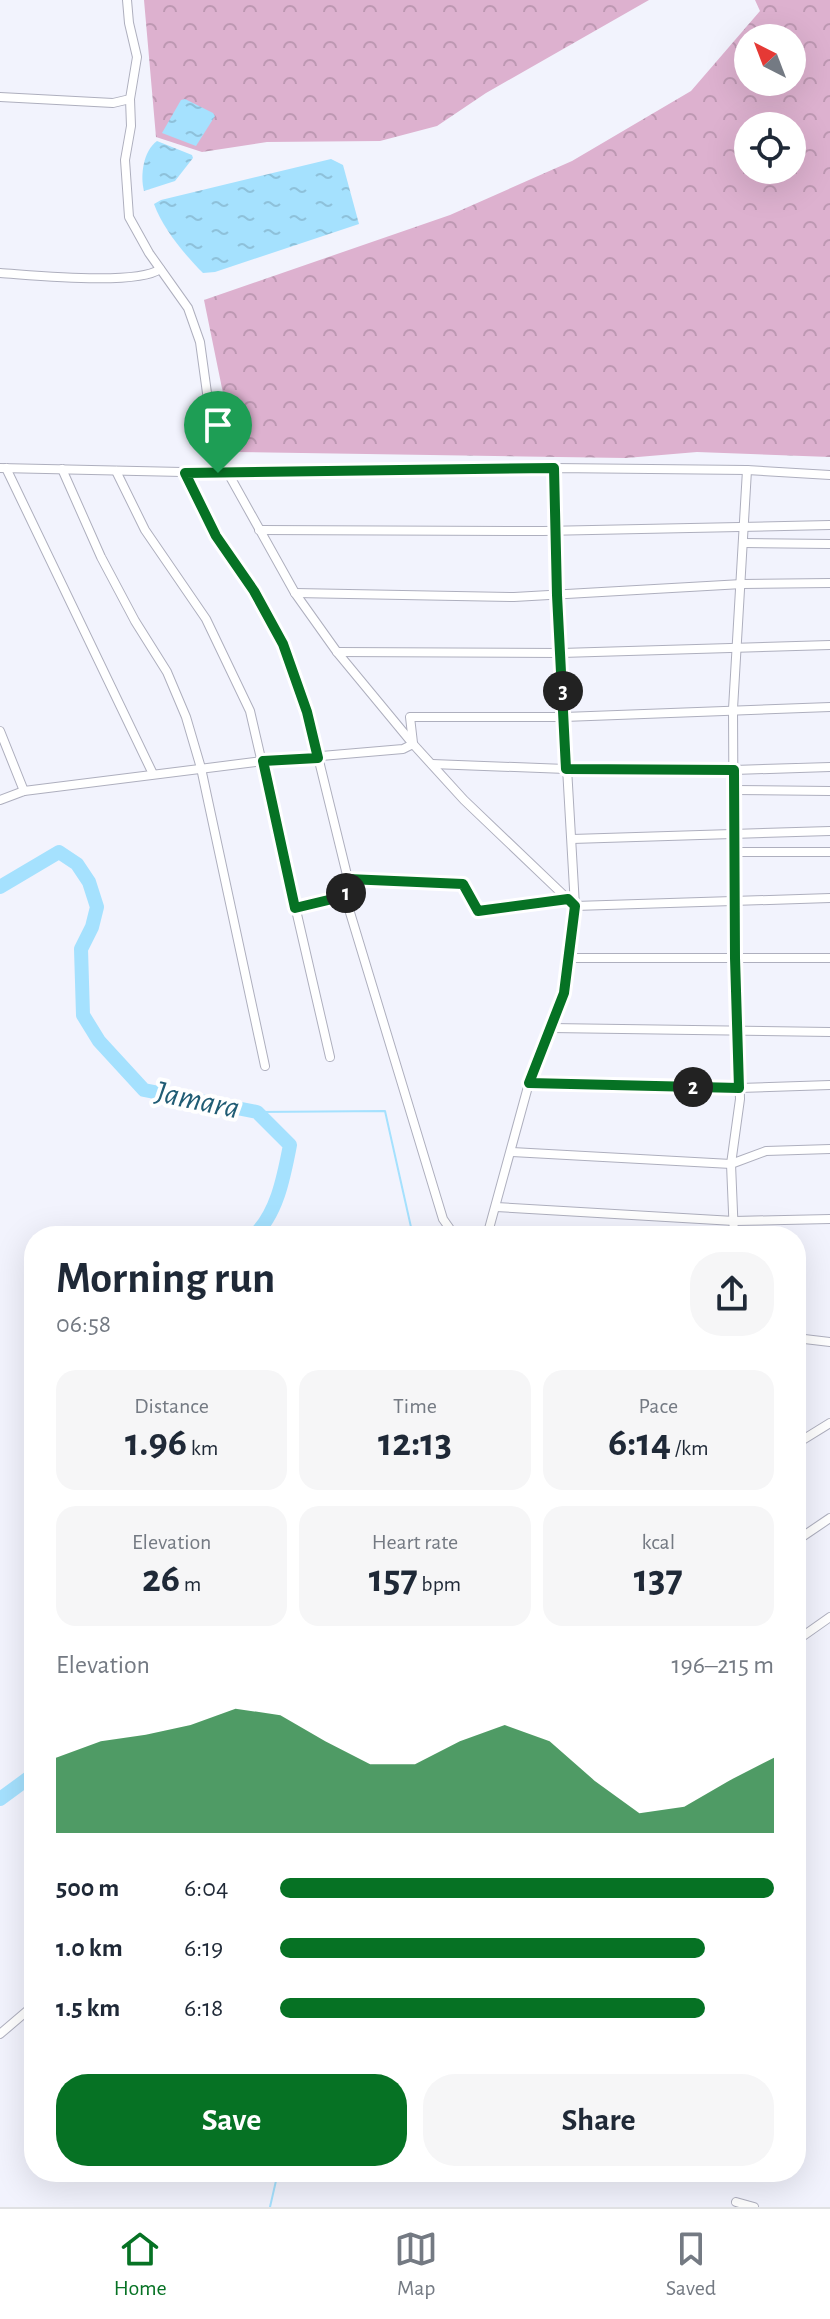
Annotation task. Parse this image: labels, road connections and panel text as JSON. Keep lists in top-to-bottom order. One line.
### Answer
{"water":["Jamara"],"north":"top left","page":{"pins":["3","1","2"],"heading":["Morning run","06:58"],"stats":[["Distance","1.96 km"],["Time","12:13"],["Pace","6:14 /km"],["Elevation","26 m"],["Heart rate","157 bpm"],["kcal","137"]],"chart":["Elevation","196–215 m"],"list":[{"name":"500 m","note":"6:04"},{"name":"1.0 km","note":"6:19"},{"name":"1.5 km","note":"6:18"}],"buttons":["Save","Share"],"tabs":["Home","Map","Saved"]}}
